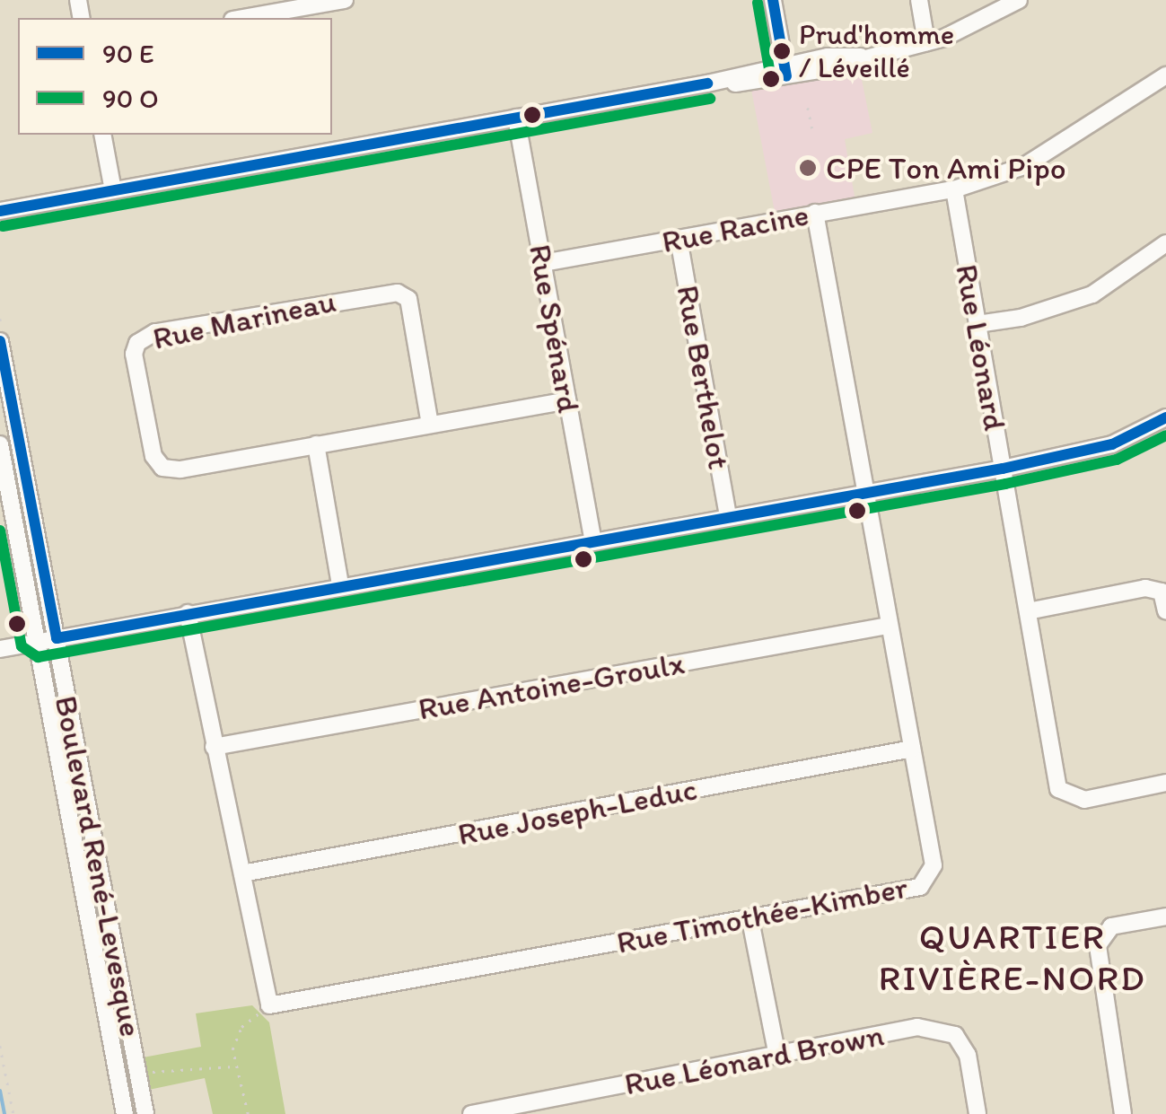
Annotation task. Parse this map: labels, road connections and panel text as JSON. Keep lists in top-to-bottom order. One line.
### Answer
{"streets":{"street":["Rue Racine","Rue Marineau","Rue Spénard","Rue Léonard","Rue Berthelot","Rue Antoine-Groulx","Rue Joseph-Leduc","Boulevard René-Levesque","Rue Timothée-Kimber","Rue Léonard Brown"]},"crossings":[["Rue Racine","Rue Spénard"],["Rue Racine","Rue Léonard"],["Rue Racine","Rue Berthelot"],["Rue Racine","Rue Timothée-Kimber"],["Rue Marineau","Rue Spénard"],["Rue Antoine-Groulx","Rue Timothée-Kimber"],["Rue Joseph-Leduc","Rue Timothée-Kimber"]],"districts":["QUARTIER RIVIÈRE-NORD"],"places":["Prud'homme / Léveillé","CPE Ton Ami Pipo"],"legend":["90 E","90 O"]}
